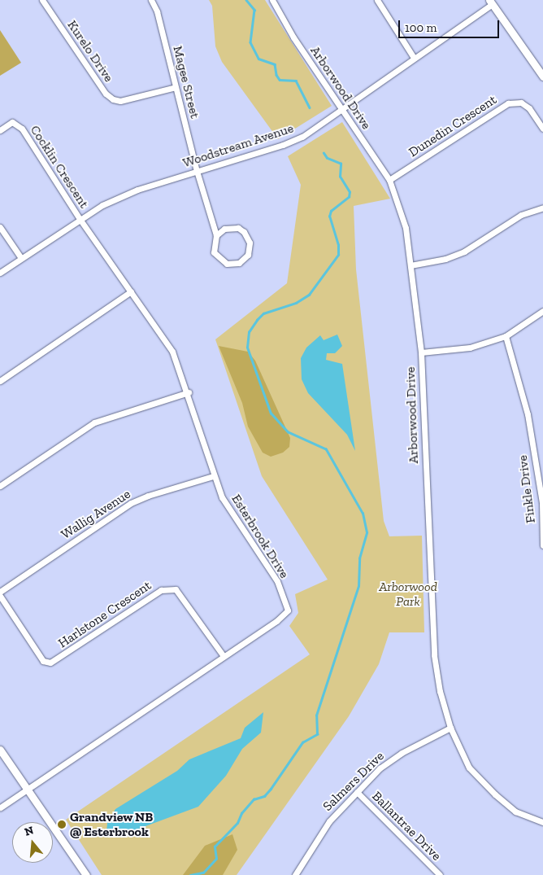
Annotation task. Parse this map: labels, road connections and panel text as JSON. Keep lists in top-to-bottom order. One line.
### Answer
{"streets":{"street":["Kurelo Drive","Magee Street","Arborwood Drive","Dunedin Crescent","Woodstream Avenue","Cocklin Crescent","Finkle Drive","Wallig Avenue","Esterbrook Drive","Harlstone Crescent","Salmers Drive","Ballantrae Drive"]},"crossings":[["Kurelo Drive","Magee Street"],["Magee Street","Woodstream Avenue"],["Arborwood Drive","Dunedin Crescent"],["Arborwood Drive","Woodstream Avenue"],["Arborwood Drive","Salmers Drive"],["Woodstream Avenue","Cocklin Crescent"],["Woodstream Avenue","Esterbrook Drive"],["Cocklin Crescent","Esterbrook Drive"],["Wallig Avenue","Esterbrook Drive"],["Esterbrook Drive","Harlstone Crescent"],["Salmers Drive","Ballantrae Drive"]],"parks":["Arborwood Park"],"places":["Grandview NB @ Esterbrook"],"scale_bar":"100 m","north":"top"}
